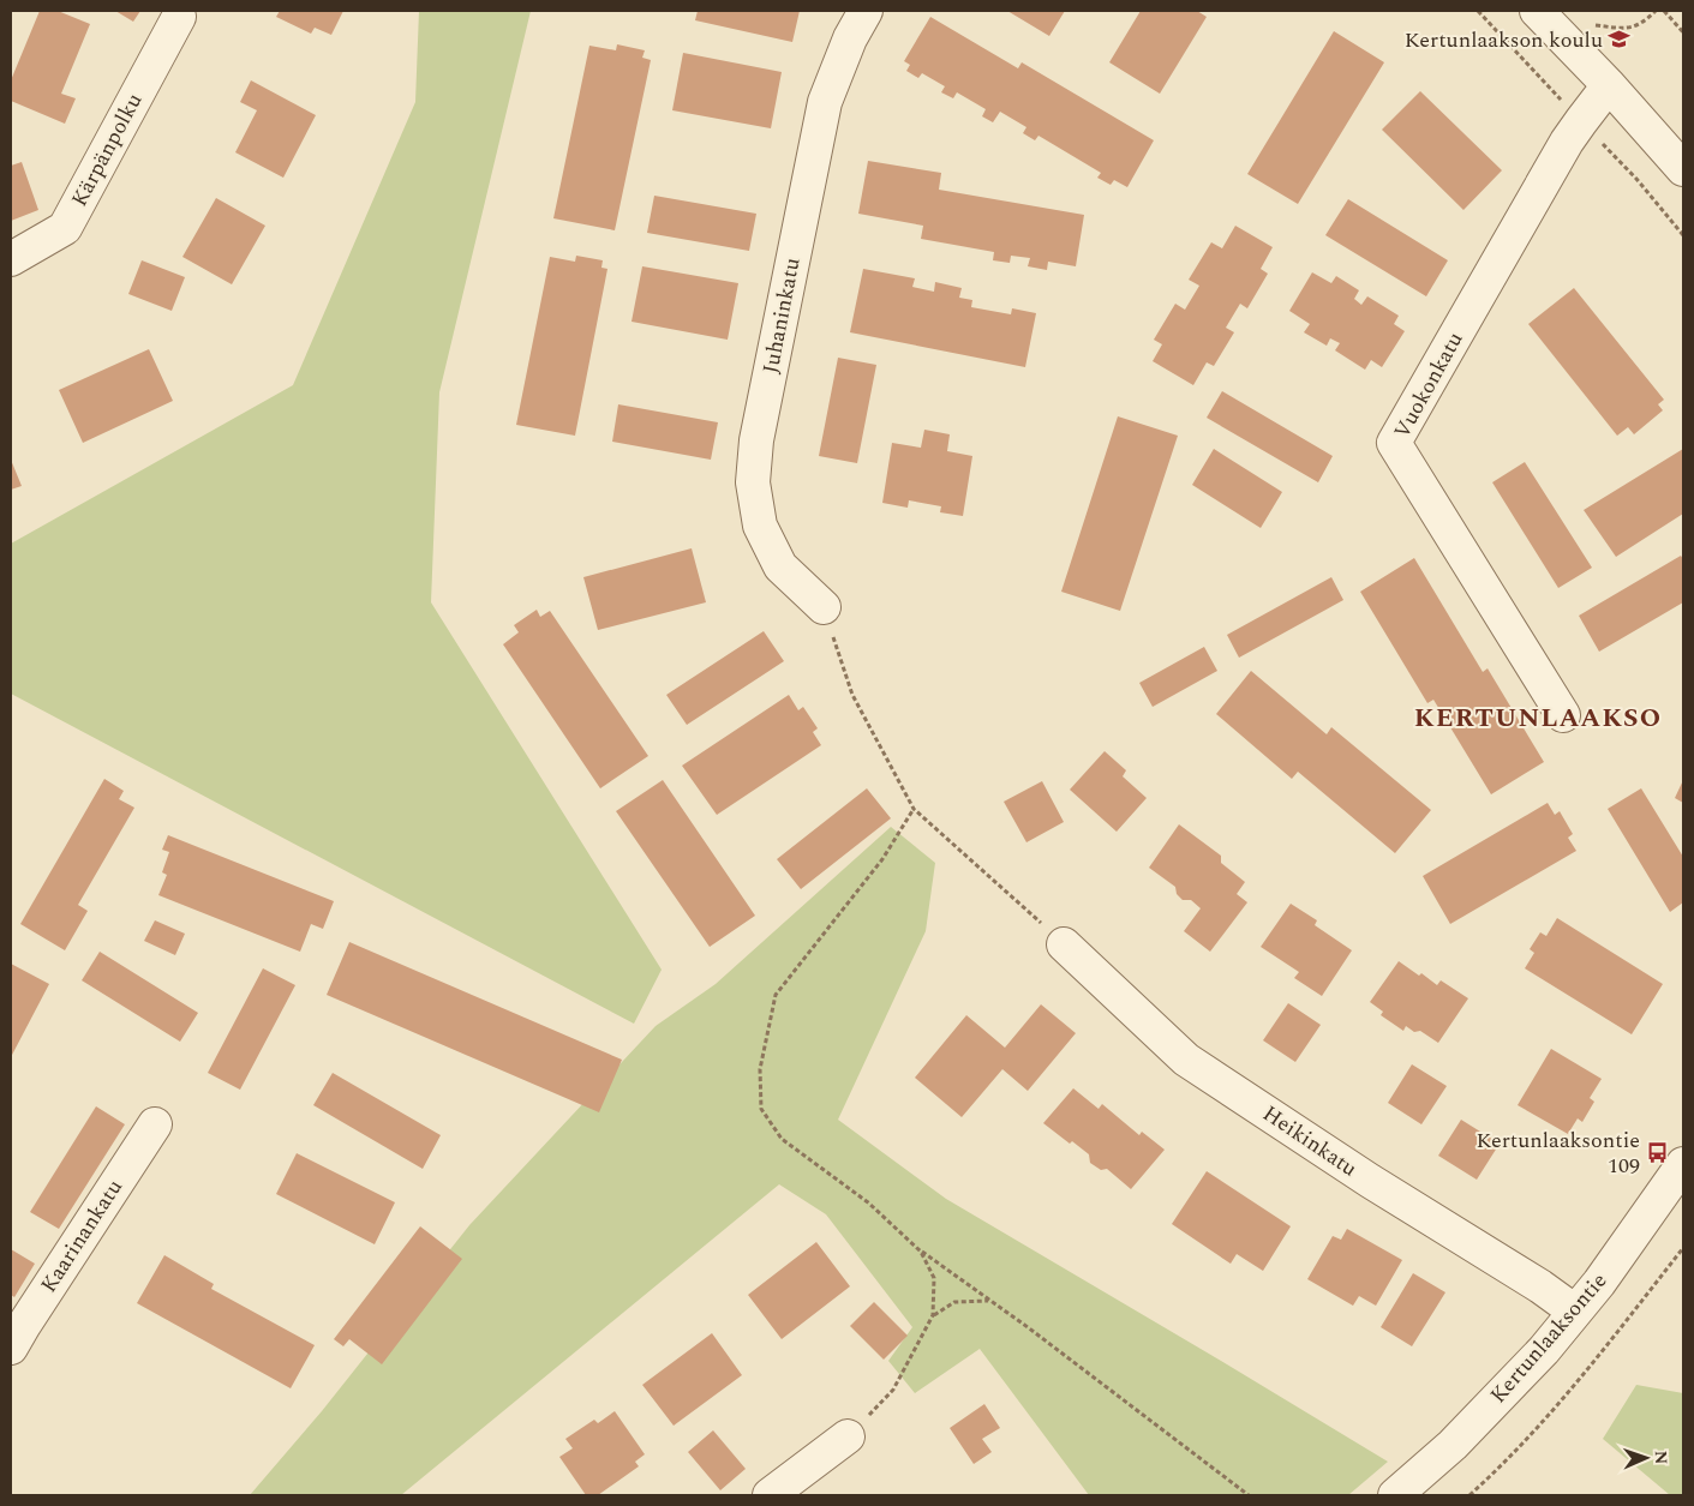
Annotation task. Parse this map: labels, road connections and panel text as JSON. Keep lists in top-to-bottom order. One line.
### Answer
{"streets":{"street":["Kärpänpolku","Juhaninkatu","Vuokonkatu","Heikinkatu","Kaarinankatu","Kertunlaaksontie"]},"crossings":[["Heikinkatu","Kertunlaaksontie"]],"districts":["KERTUNLAAKSO"],"places":{"school or university":["Kertunlaakson koulu"],"bus stop":["Kertunlaaksontie 109"]},"north":"right"}
